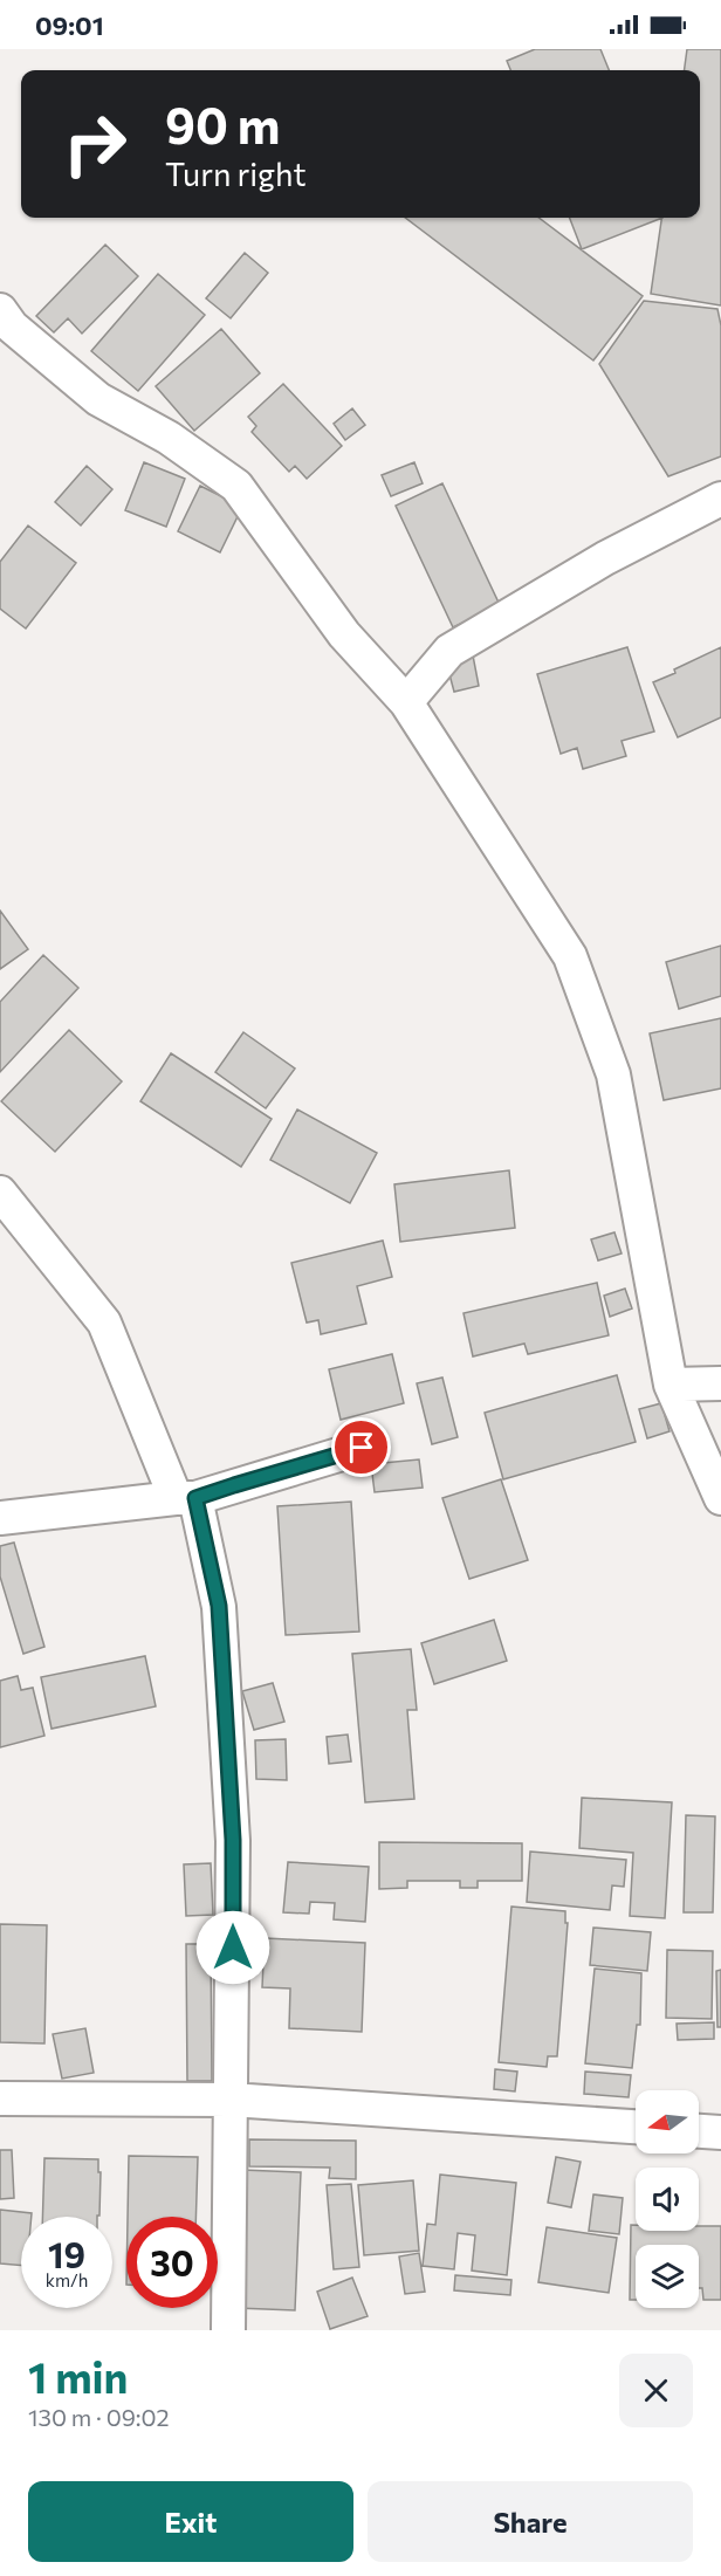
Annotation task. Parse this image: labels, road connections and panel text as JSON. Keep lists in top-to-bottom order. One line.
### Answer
{"north":"left","page":{"status":"09:01","turn":["90 m","Turn right"],"speed":"19 km/h","limit":"30","heading":["1 min","130 m · 09:02"],"buttons":["Exit","Share"]}}
